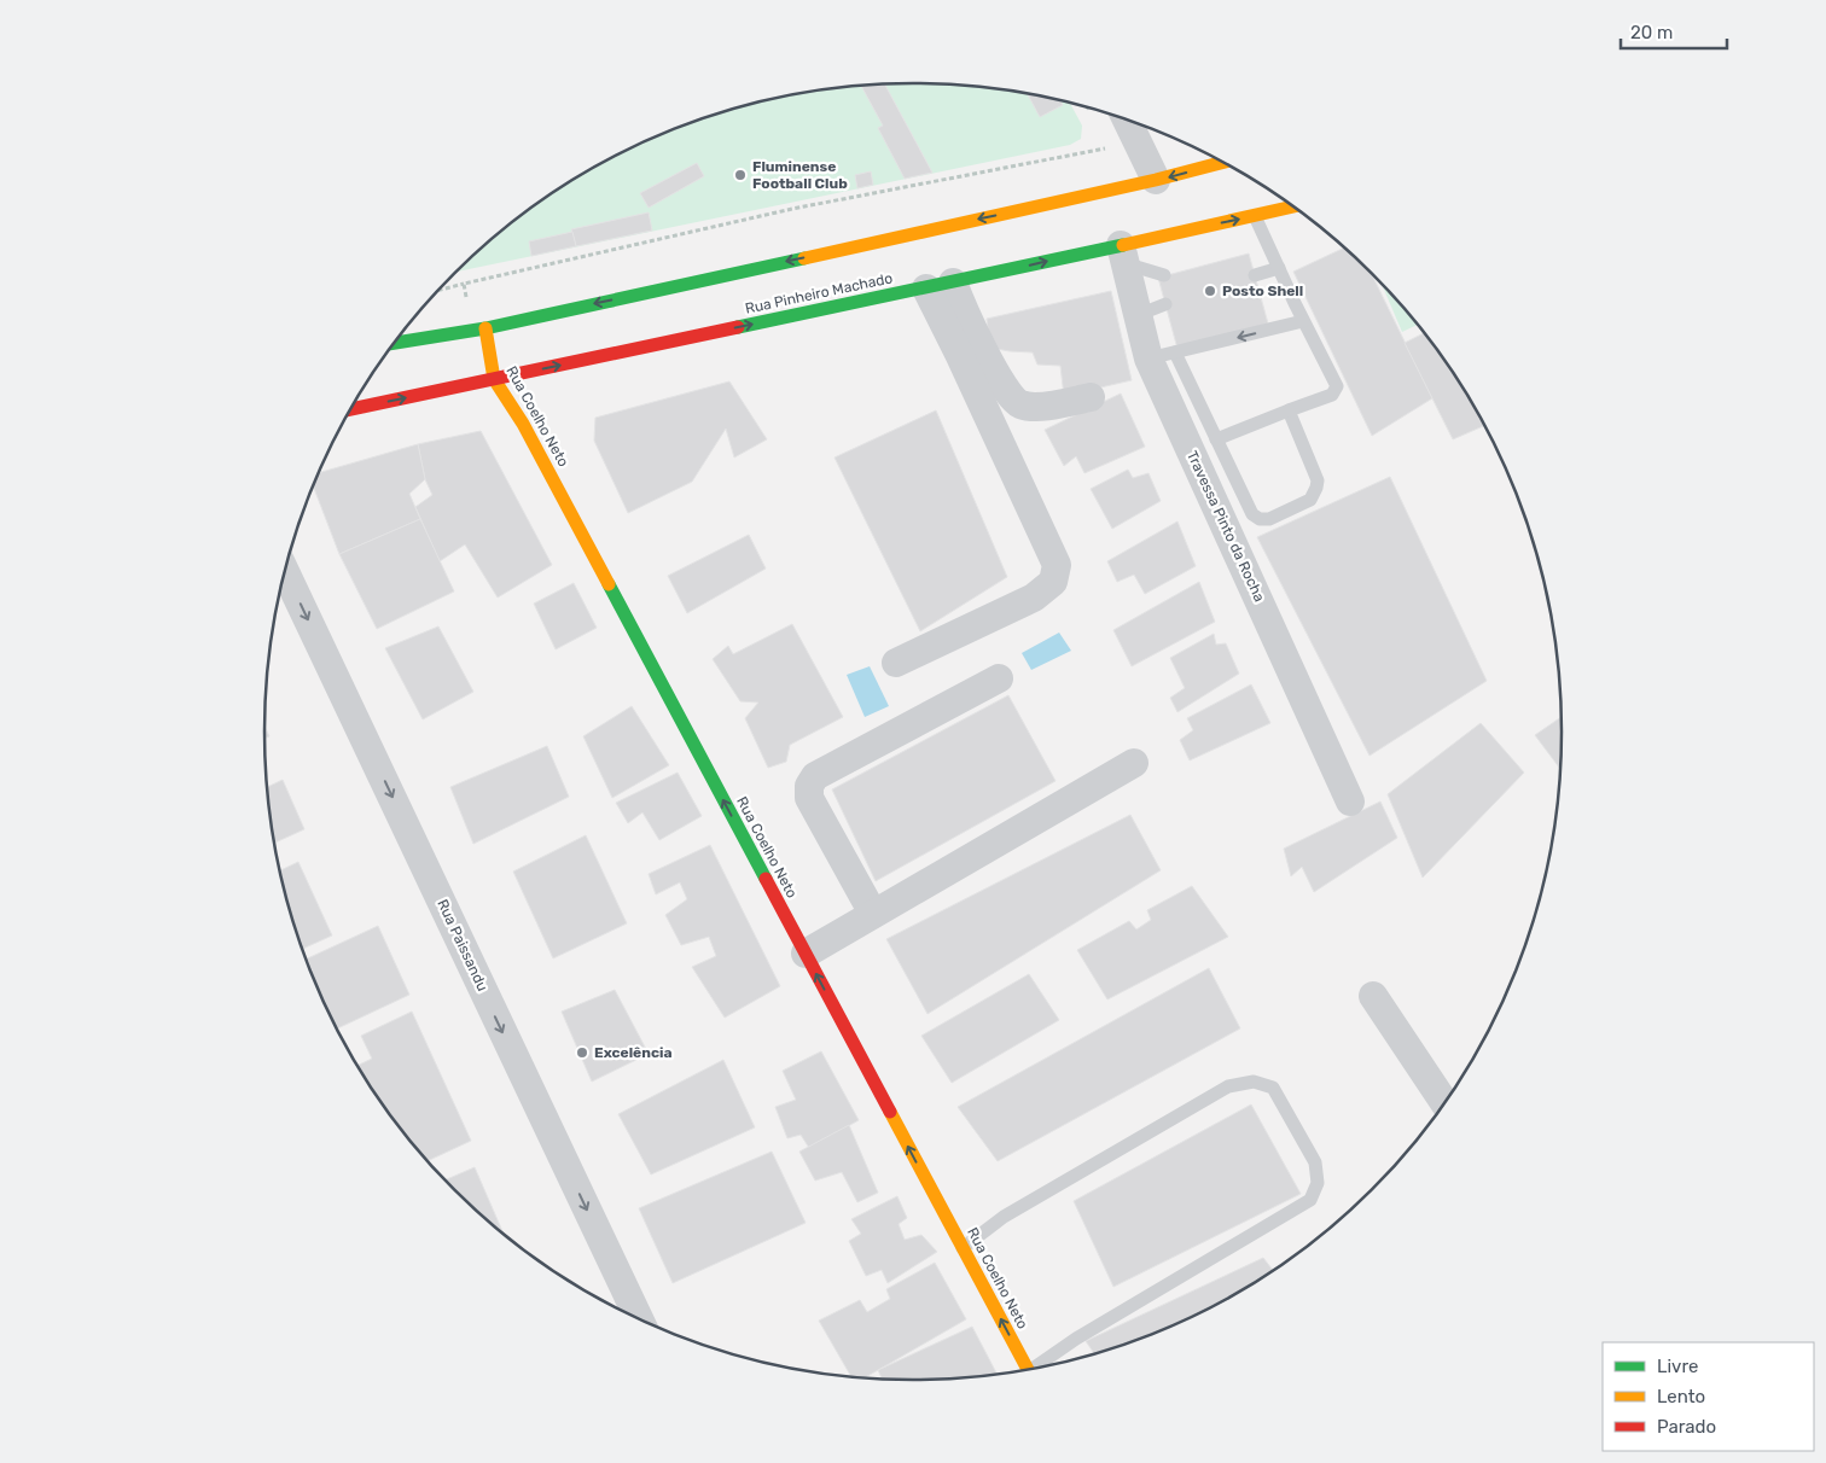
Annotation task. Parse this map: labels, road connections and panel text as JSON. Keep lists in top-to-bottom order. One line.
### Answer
{"streets":{"main road":["Rua Pinheiro Machado","Rua Coelho Neto"],"street":["Travessa Pinto da Rocha","Rua Paissandu"]},"crossings":[["Rua Pinheiro Machado","Rua Coelho Neto"],["Rua Pinheiro Machado","Travessa Pinto da Rocha"]],"one_way":["Rua Coelho Neto","Rua Paissandu"],"places":["Fluminense Football Club","Posto Shell","Excelência"],"legend":["Livre","Lento","Parado"],"scale_bar":"20 m"}
